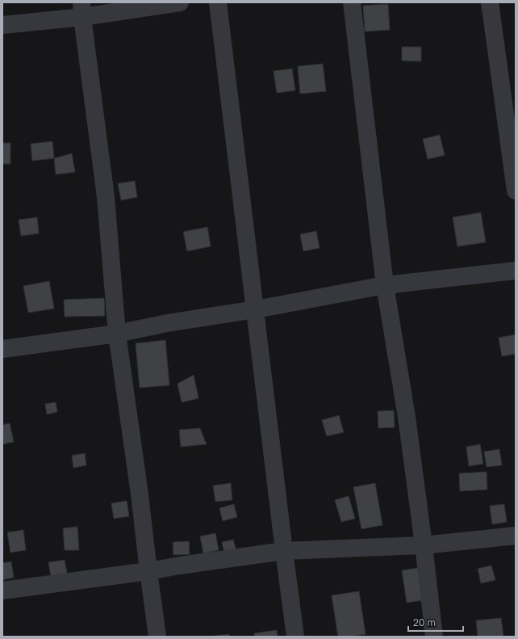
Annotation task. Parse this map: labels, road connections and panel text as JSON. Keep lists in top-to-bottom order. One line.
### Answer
{"scale_bar":"20 m"}
